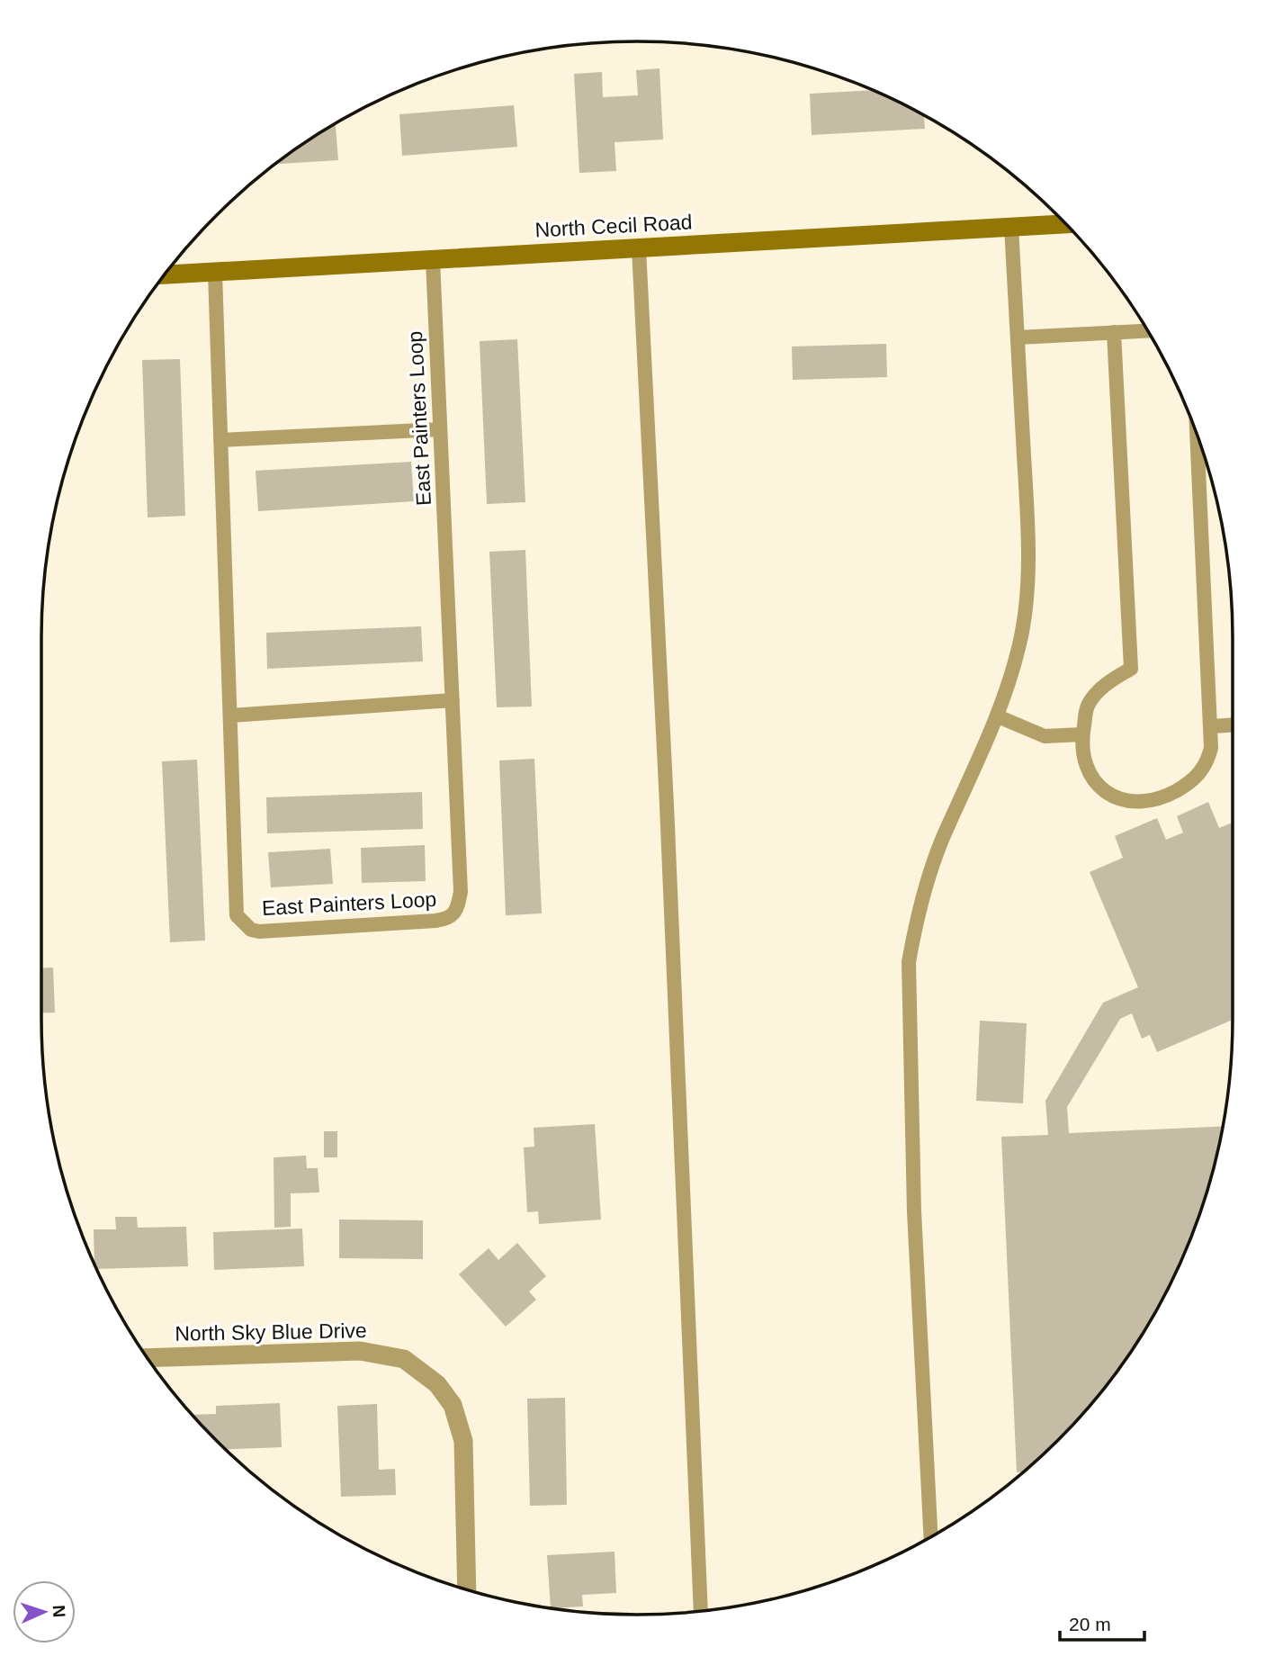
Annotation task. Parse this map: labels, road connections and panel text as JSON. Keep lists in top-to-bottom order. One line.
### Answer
{"streets":{"street":["North Cecil Road","North Sky Blue Drive"],"lane":["East Painters Loop"]},"crossings":[["North Cecil Road","East Painters Loop"]],"scale_bar":"20 m","north":"right"}
